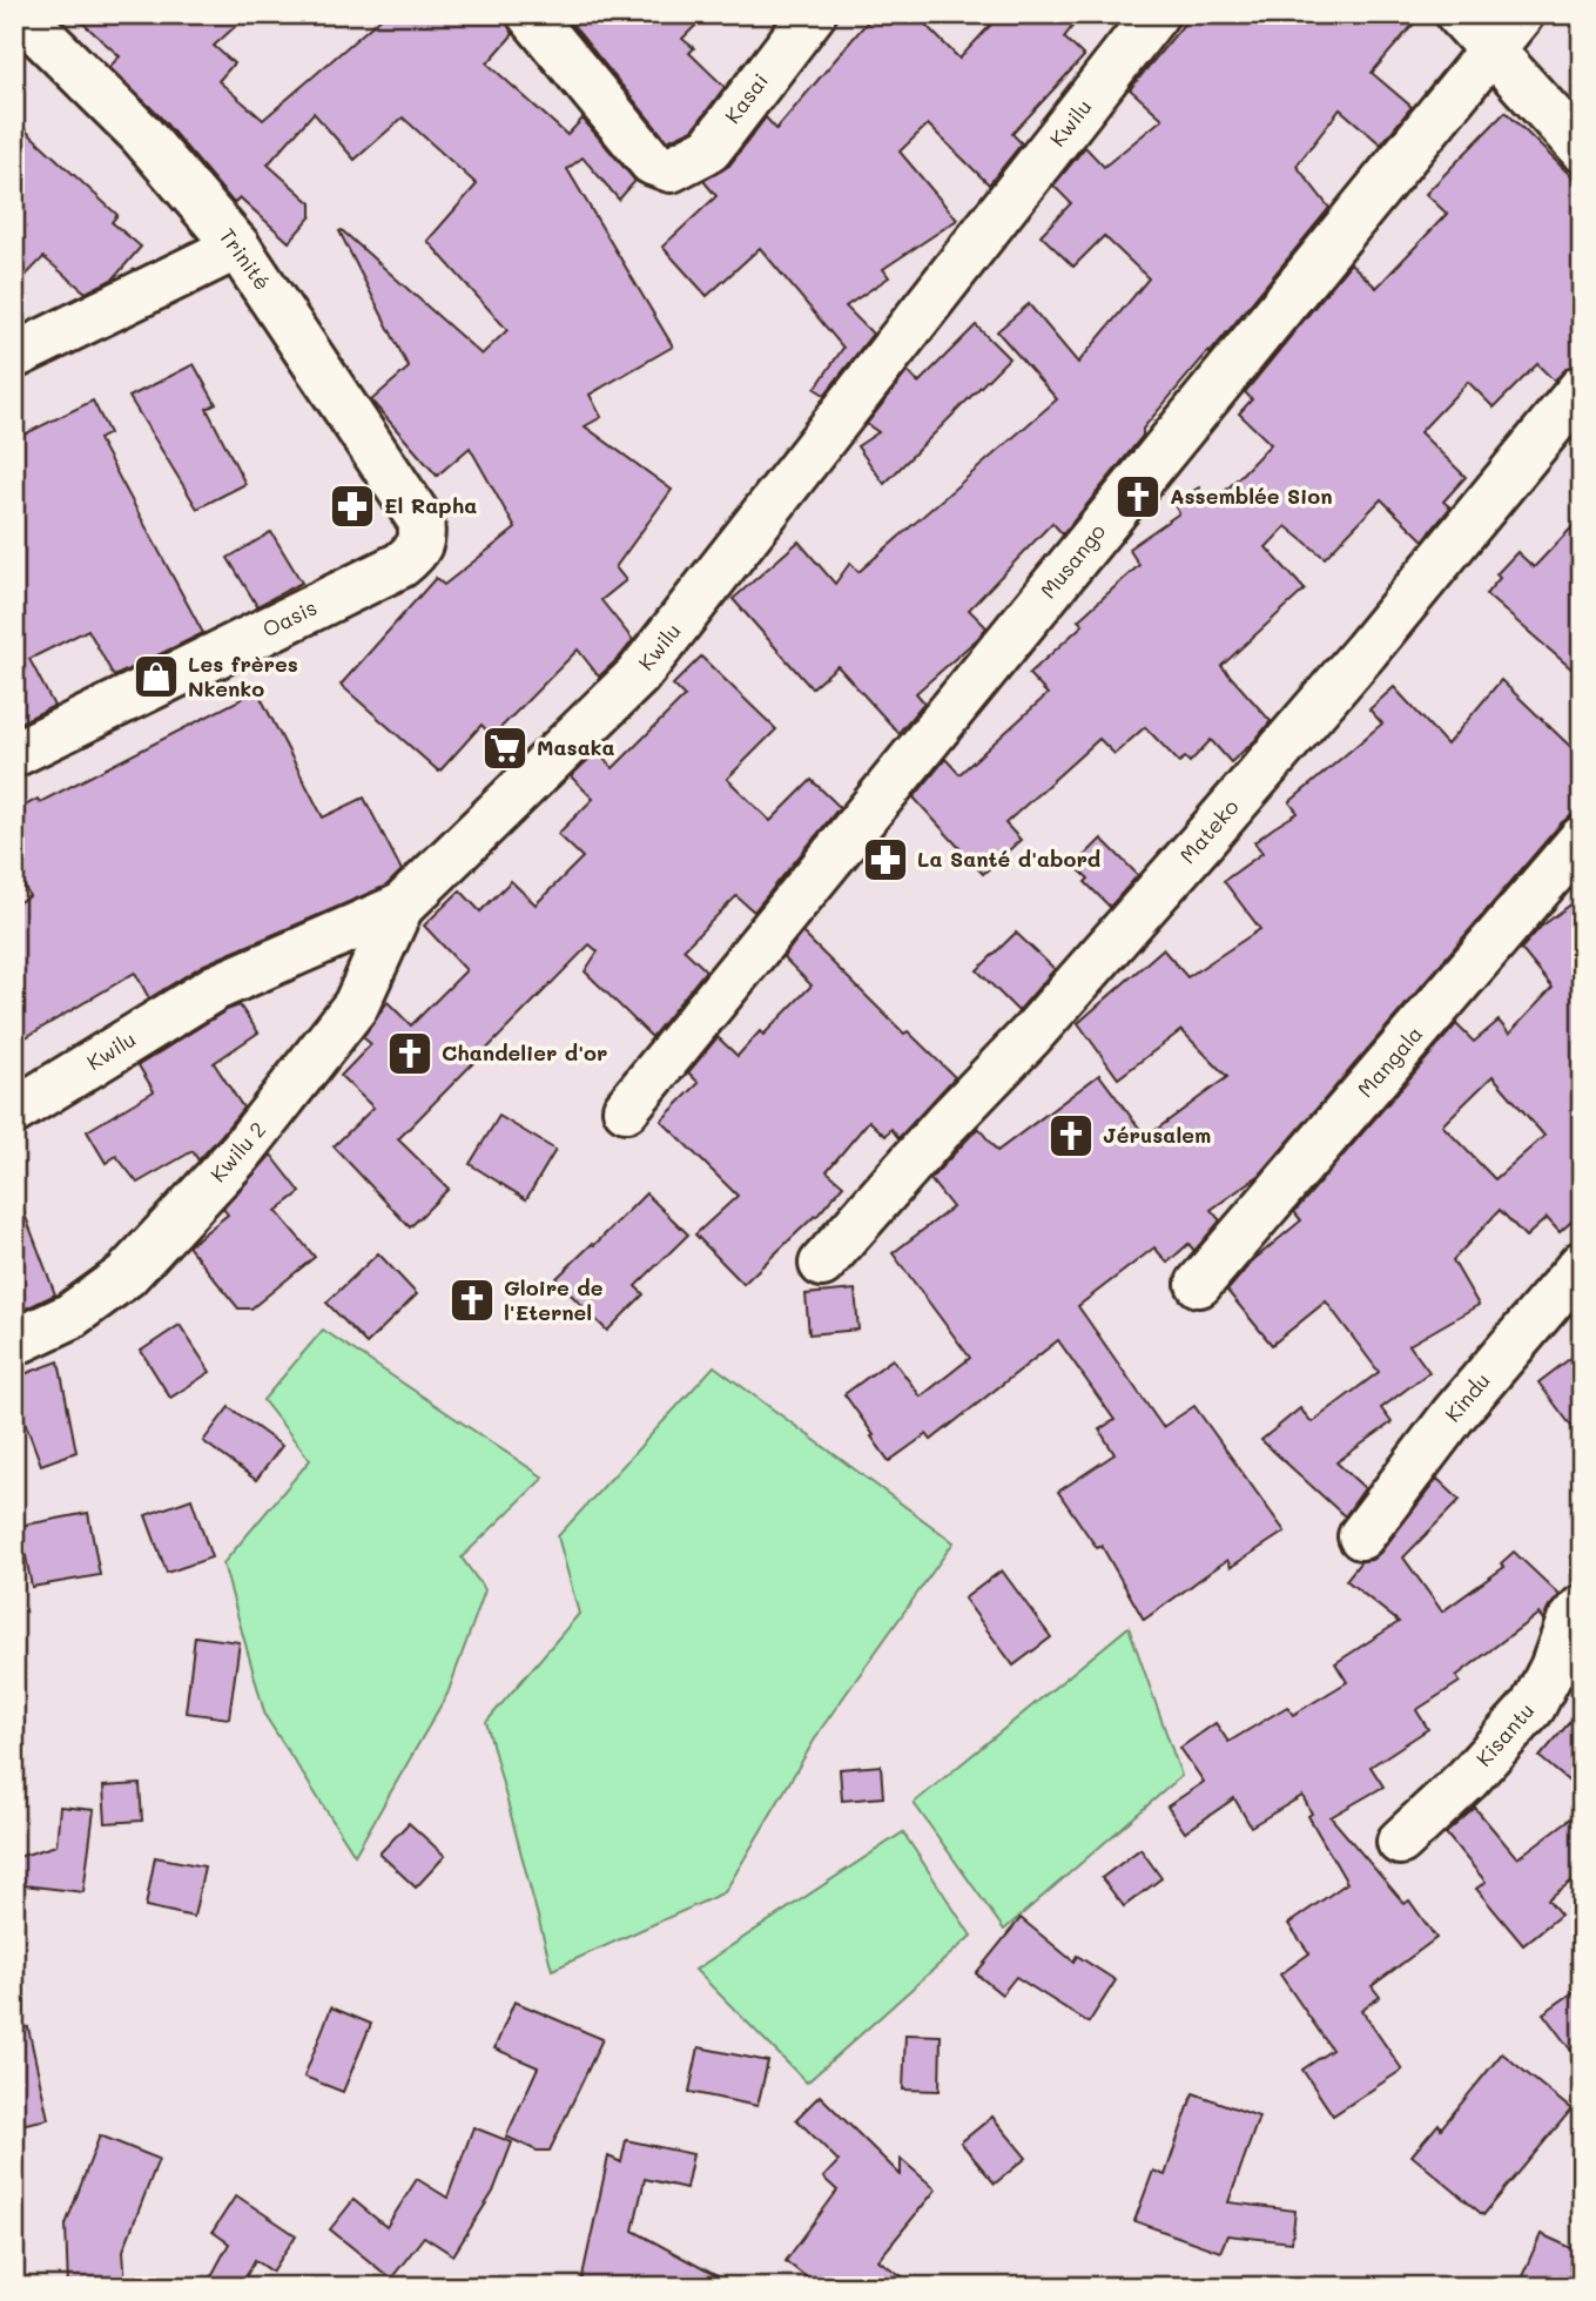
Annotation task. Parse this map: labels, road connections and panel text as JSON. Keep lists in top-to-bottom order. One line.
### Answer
{"streets":{"street":["Kasai","Kwilu","Trinité","Musango","Oasis","Mateko","Mangala","Kwilu 2","Kindu","Kisantu"]},"crossings":[["Kwilu","Kwilu 2"],["Trinité","Oasis"]],"places":{"church":["Assemblée Sion","Chandelier d'or","Jérusalem","Gloire de l'Eternel"],"pharmacy":["El Rapha","La Santé d'abord"],"shop":["Les frères Nkenko"],"supermarket":["Masaka"]}}
